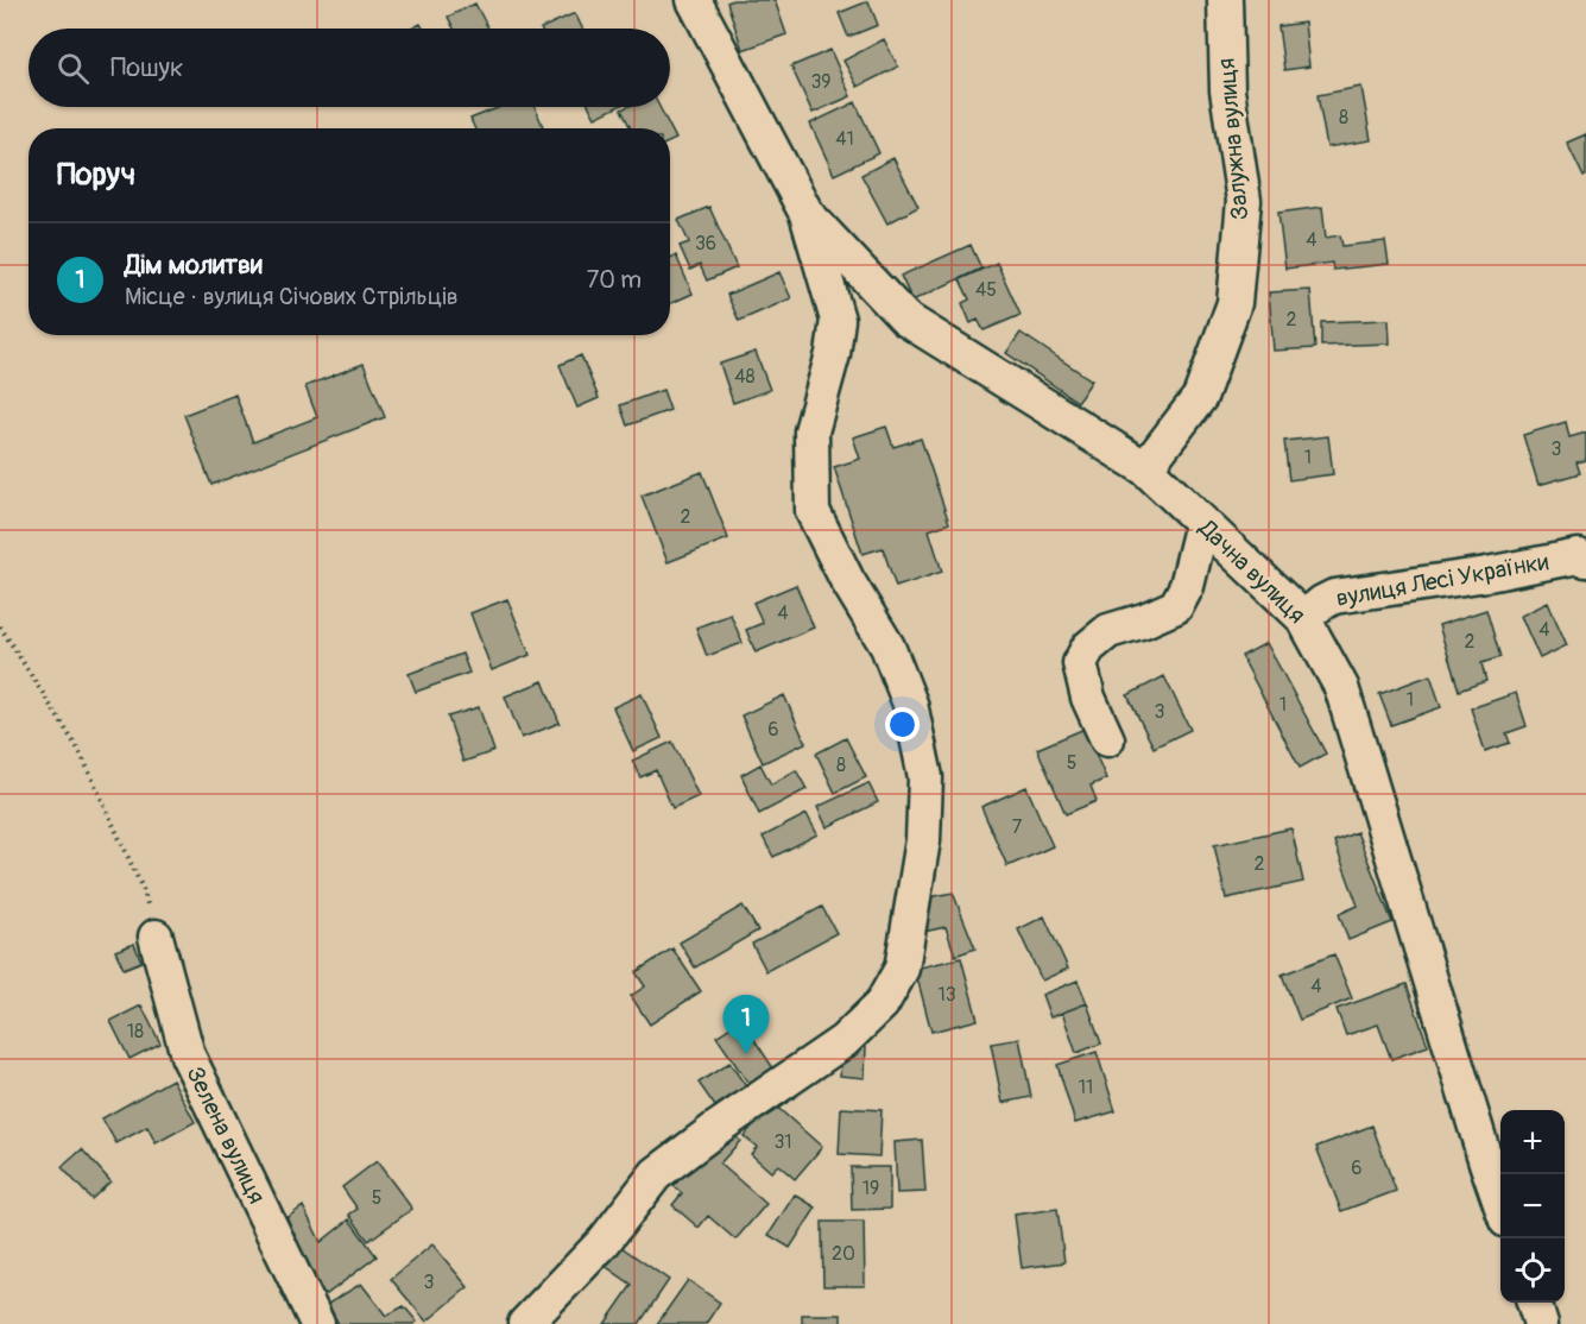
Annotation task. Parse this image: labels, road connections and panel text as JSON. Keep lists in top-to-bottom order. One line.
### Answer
{"streets":{"street":["Залужна вулиця","Дачна вулиця","вулиця Лесі Українки","Зелена вулиця"]},"crossings":[["Залужна вулиця","Дачна вулиця"],["Дачна вулиця","вулиця Лесі Українки"]],"house_numbers":["39","8","41","4","36","45","2","48","3","1","2","4","4","2","1","1","3","6","5","8","7","2","4","13","18","11","31","6","19","5","20","3"],"page":{"search":"Пошук","heading":"Поруч","list":[{"mark":"1","name":"Дім молитви","note":"Місце · вулиця Січових Стрільців","value":"70 m"}],"pins":"1","map_buttons":["+","−"]}}
